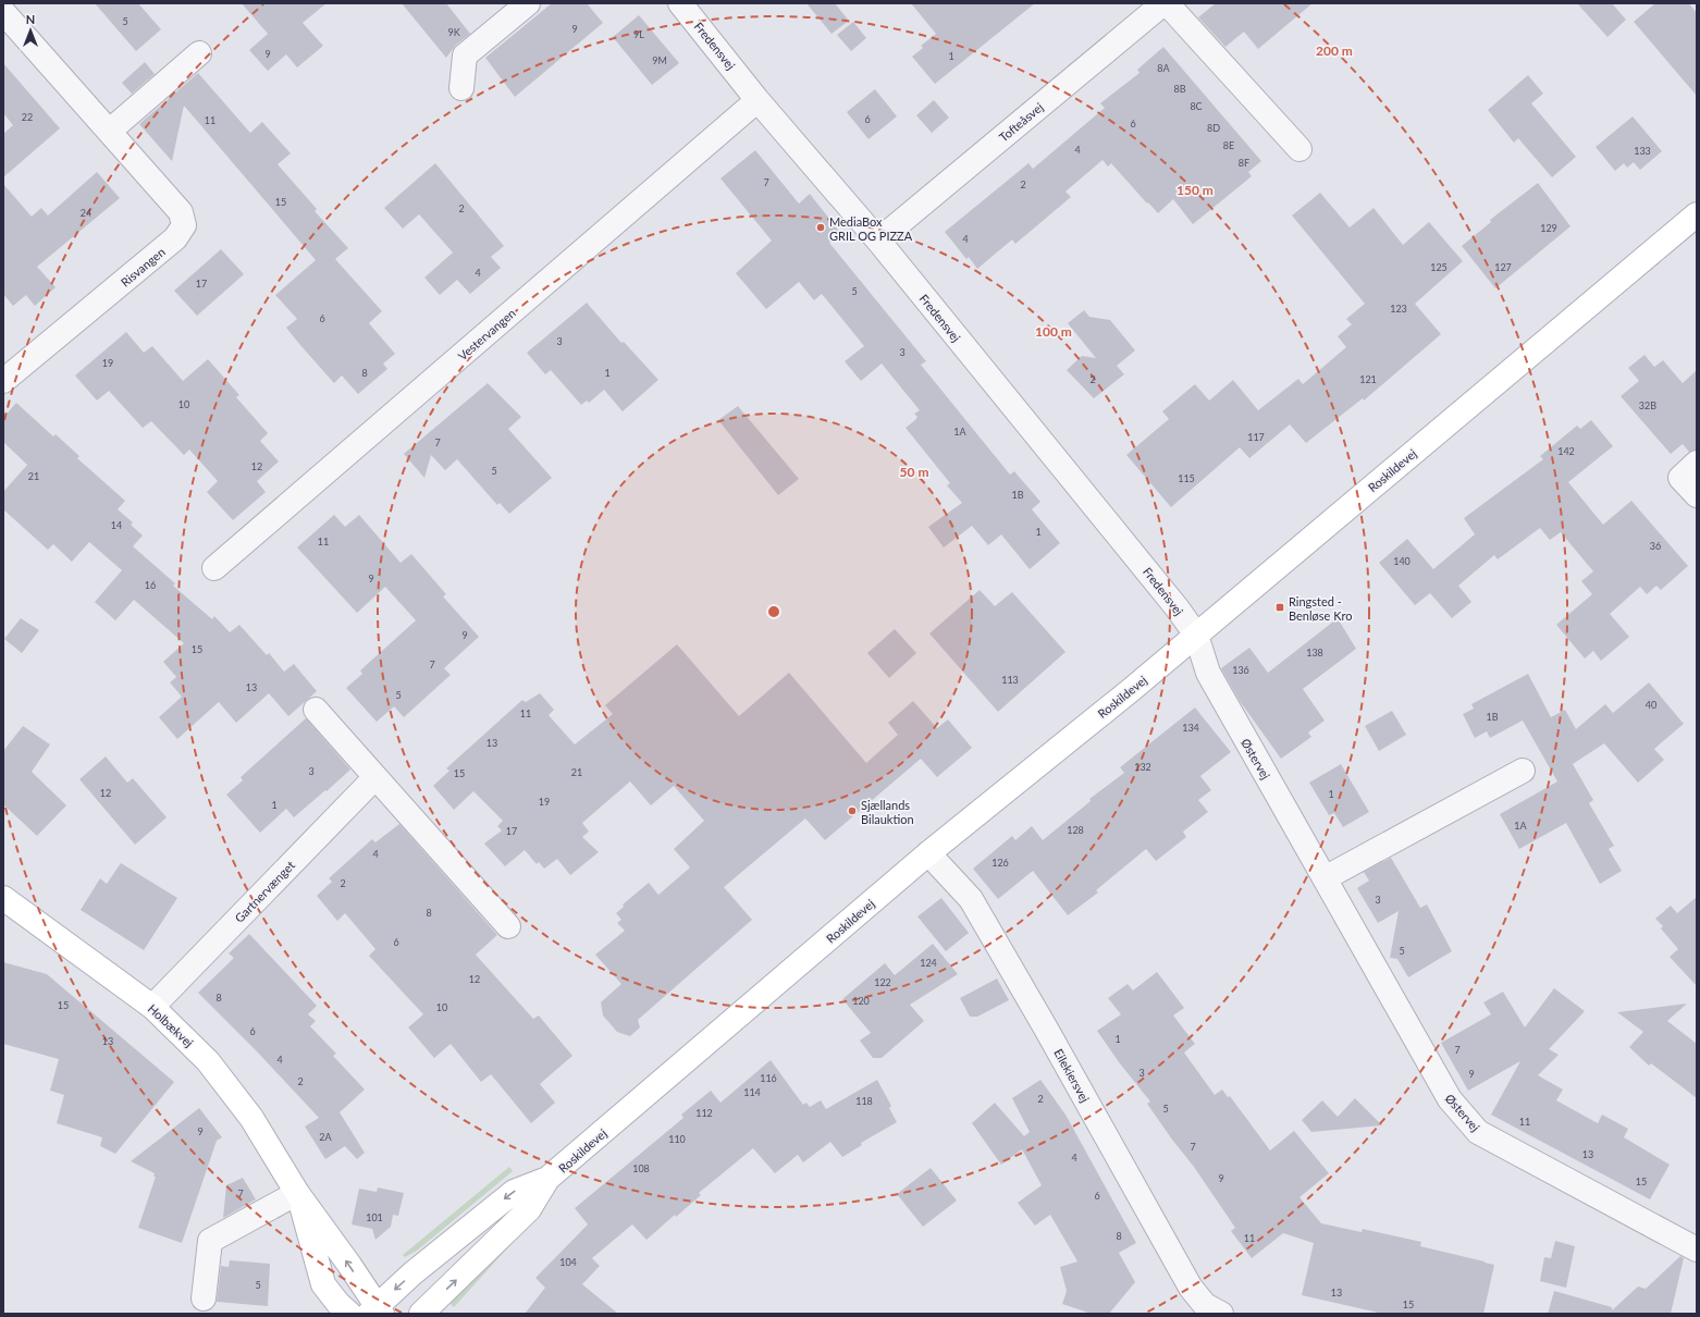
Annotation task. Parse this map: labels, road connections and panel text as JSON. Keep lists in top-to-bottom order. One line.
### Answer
{"streets":{"street":["Fredensvej","Tofteåsvej","Risvangen","Vestervangen","Roskildevej","Østervej","Gartnervænget","Holbækvej","Eilekiersvej"]},"crossings":[["Fredensvej","Tofteåsvej"],["Fredensvej","Vestervangen"],["Fredensvej","Roskildevej"],["Fredensvej","Østervej"],["Roskildevej","Østervej"],["Roskildevej","Holbækvej"],["Roskildevej","Eilekiersvej"],["Gartnervænget","Holbækvej"]],"places":{"other":["MediaBox GRIL OG PIZZA","Sjællands Bilauktion"],"transit":["Ringsted - Benløse Kro"]},"house_numbers":["5","9","9K","9L","9","1","9M","8A","8B","8C","22","6","11","6","8D","8E","4","133","8F","7","2","15","2","24","129","4","125","127","4","17","5","123","6","3","3","19","8","1","2","121","10","32B","1A","117","7","142","12","5","21","115","1B","14","1","11","36","140","9","16","9","15","138","7","136","113","13","5","40","11","1B","134","13","132","3","21","15","12","1","19","1","1A","128","17","4","126","2","3","8","6","5","124","12","122","8","120","15","10","6","1","13","7","4","3","9","116","2","114","2","118","5","112","11","9","2A","110","7","13","4","108","9","15","7","6","101","8","11","104","5","13","15"],"north":"top","rings":["200 m","150 m","100 m","50 m"]}
